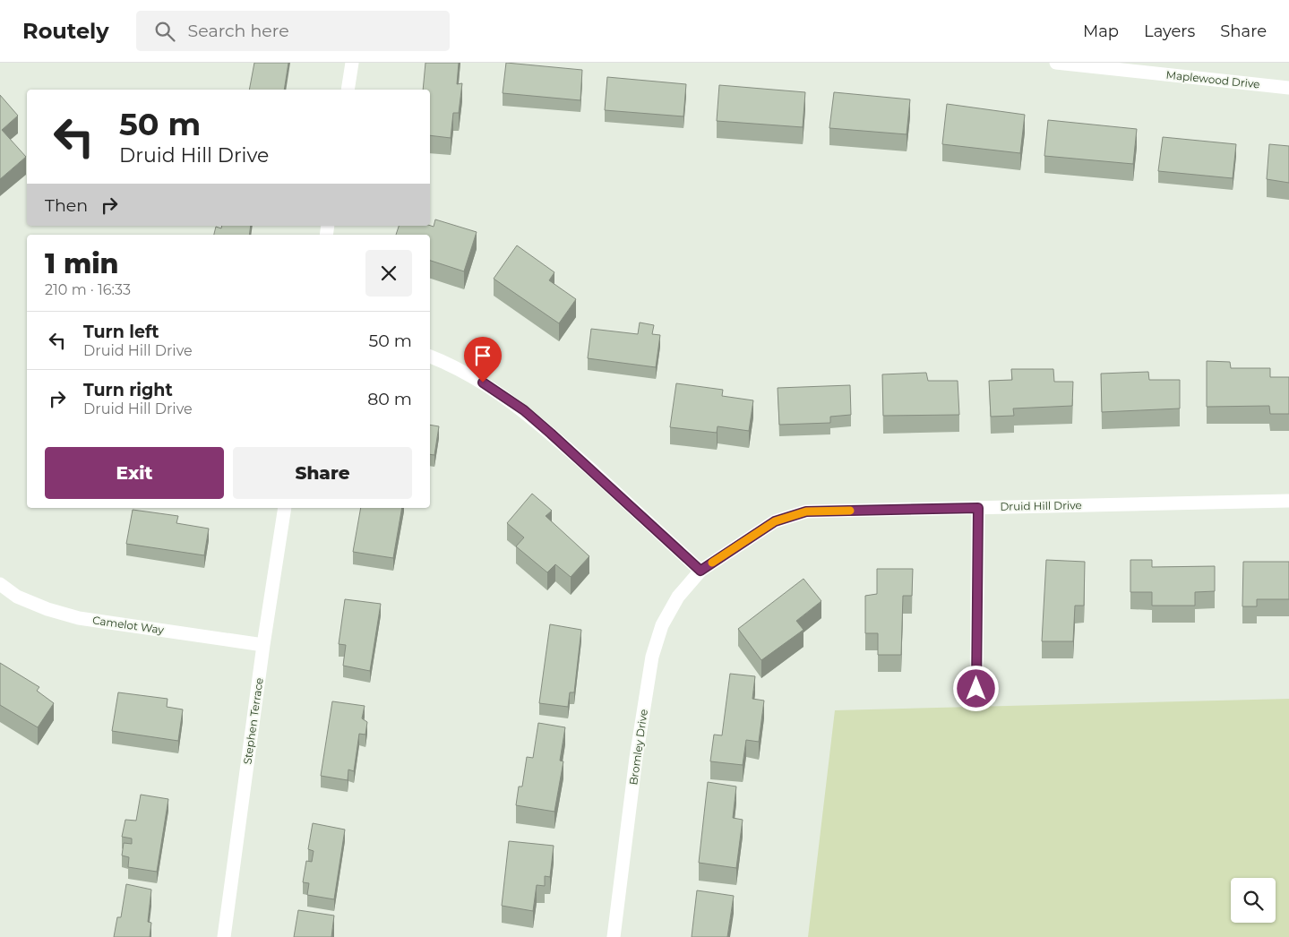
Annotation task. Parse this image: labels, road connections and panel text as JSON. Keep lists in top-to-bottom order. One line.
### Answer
{"streets":{"street":["Maplewood Drive","Druid Hill Drive","Camelot Way","Stephen Terrace","Bromley Drive"]},"crossings":[["Druid Hill Drive","Bromley Drive"],["Camelot Way","Stephen Terrace"]],"page":{"header":"Routely","search":"Search here","nav":["Map","Layers","Share"],"turn":["50 m","Druid Hill Drive"],"then":"Then","heading":["1 min","210 m · 16:33"],"list":[{"name":"Turn left","note":"Druid Hill Drive","value":"50 m"},{"name":"Turn right","note":"Druid Hill Drive","value":"80 m"}],"buttons":["Exit","Share"]}}
